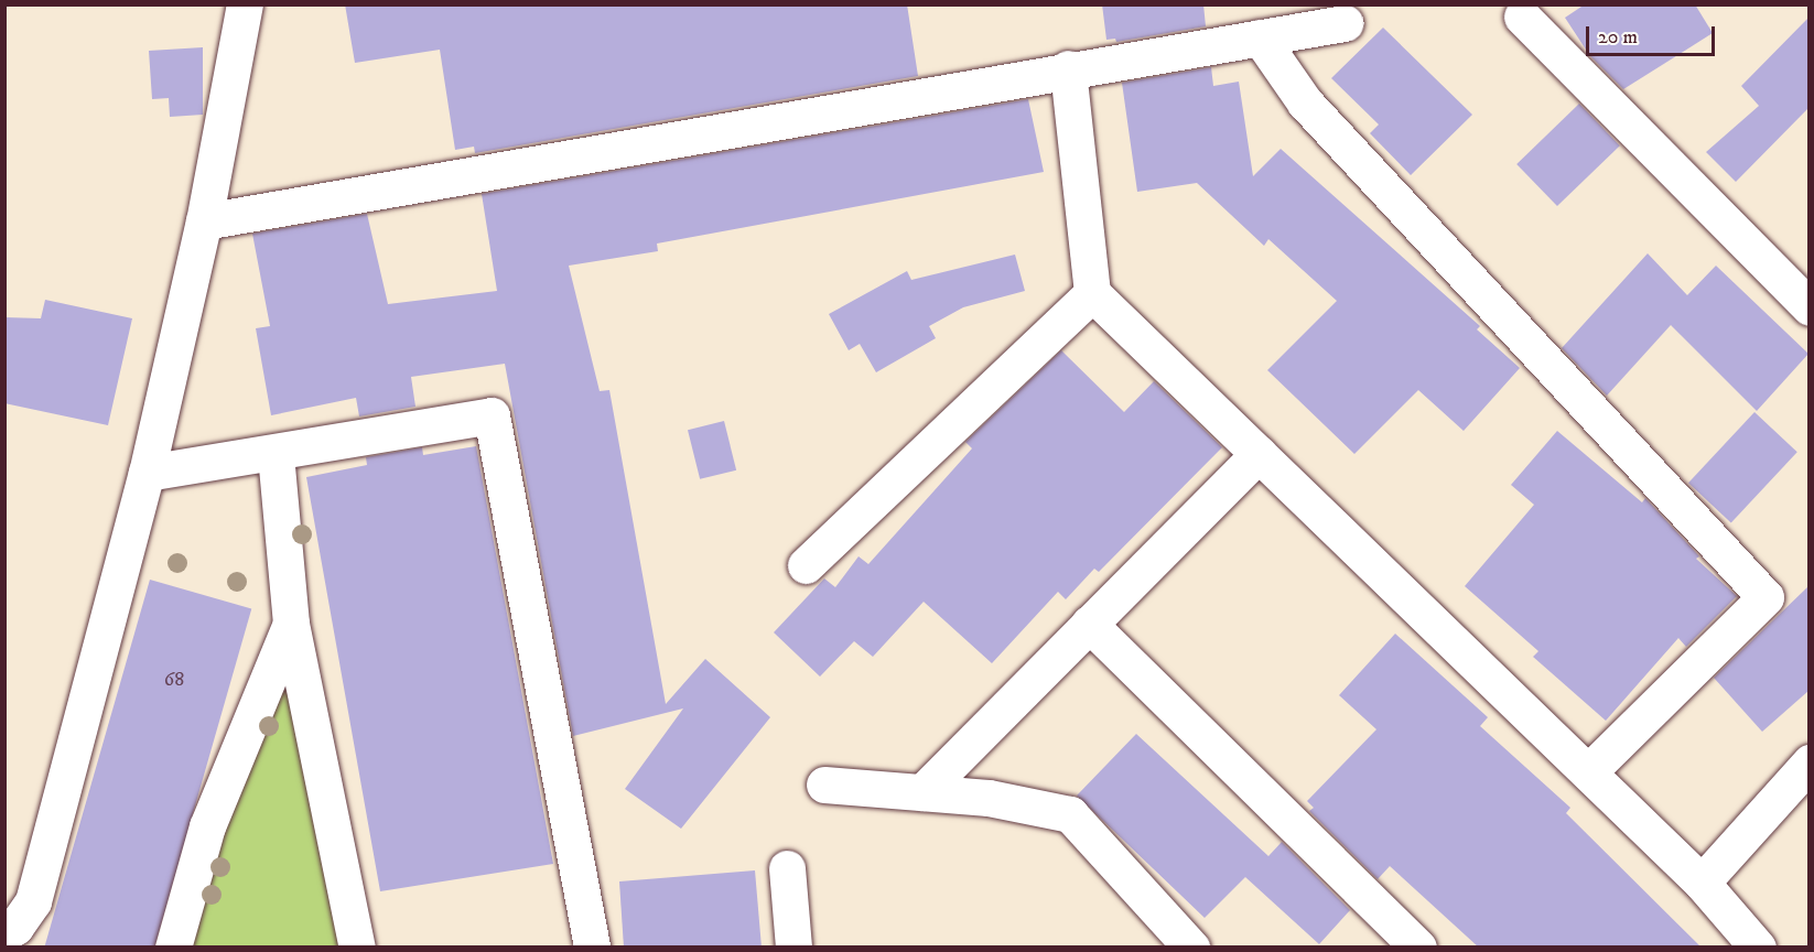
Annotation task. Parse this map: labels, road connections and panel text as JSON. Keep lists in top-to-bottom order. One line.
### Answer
{"house_numbers":["68"],"scale_bar":"20 m"}
